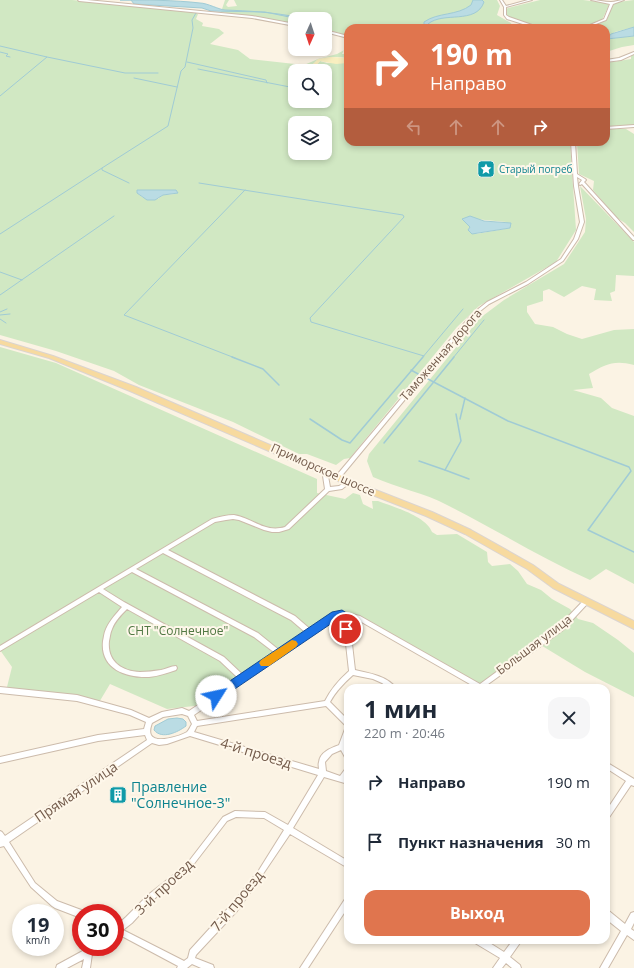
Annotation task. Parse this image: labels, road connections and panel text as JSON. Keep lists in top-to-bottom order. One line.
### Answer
{"streets":{"main road":["Приморское шоссе"],"street":["Таможенная дорога","Большая улица","4-й проезд","Прямая улица","3-й проезд","7-й проезд"]},"crossings":[["Таможенная дорога","Приморское шоссе"],["Приморское шоссе","Большая улица"],["4-й проезд","7-й проезд"],["3-й проезд","7-й проезд"]],"parks":["СНТ \"Солнечное\""],"places":{"place":["Старый погреб"],"building":["Правление \"Солнечное-3\""]},"north":"bottom","page":{"turn":["190 m","Направо"],"heading":["1 мин","220 m · 20:46"],"list":[{"name":"Направо","value":"190 m"},{"name":"Пункт назначения","value":"30 m"}],"buttons":"Выход","speed":"19 km/h","limit":"30"}}
